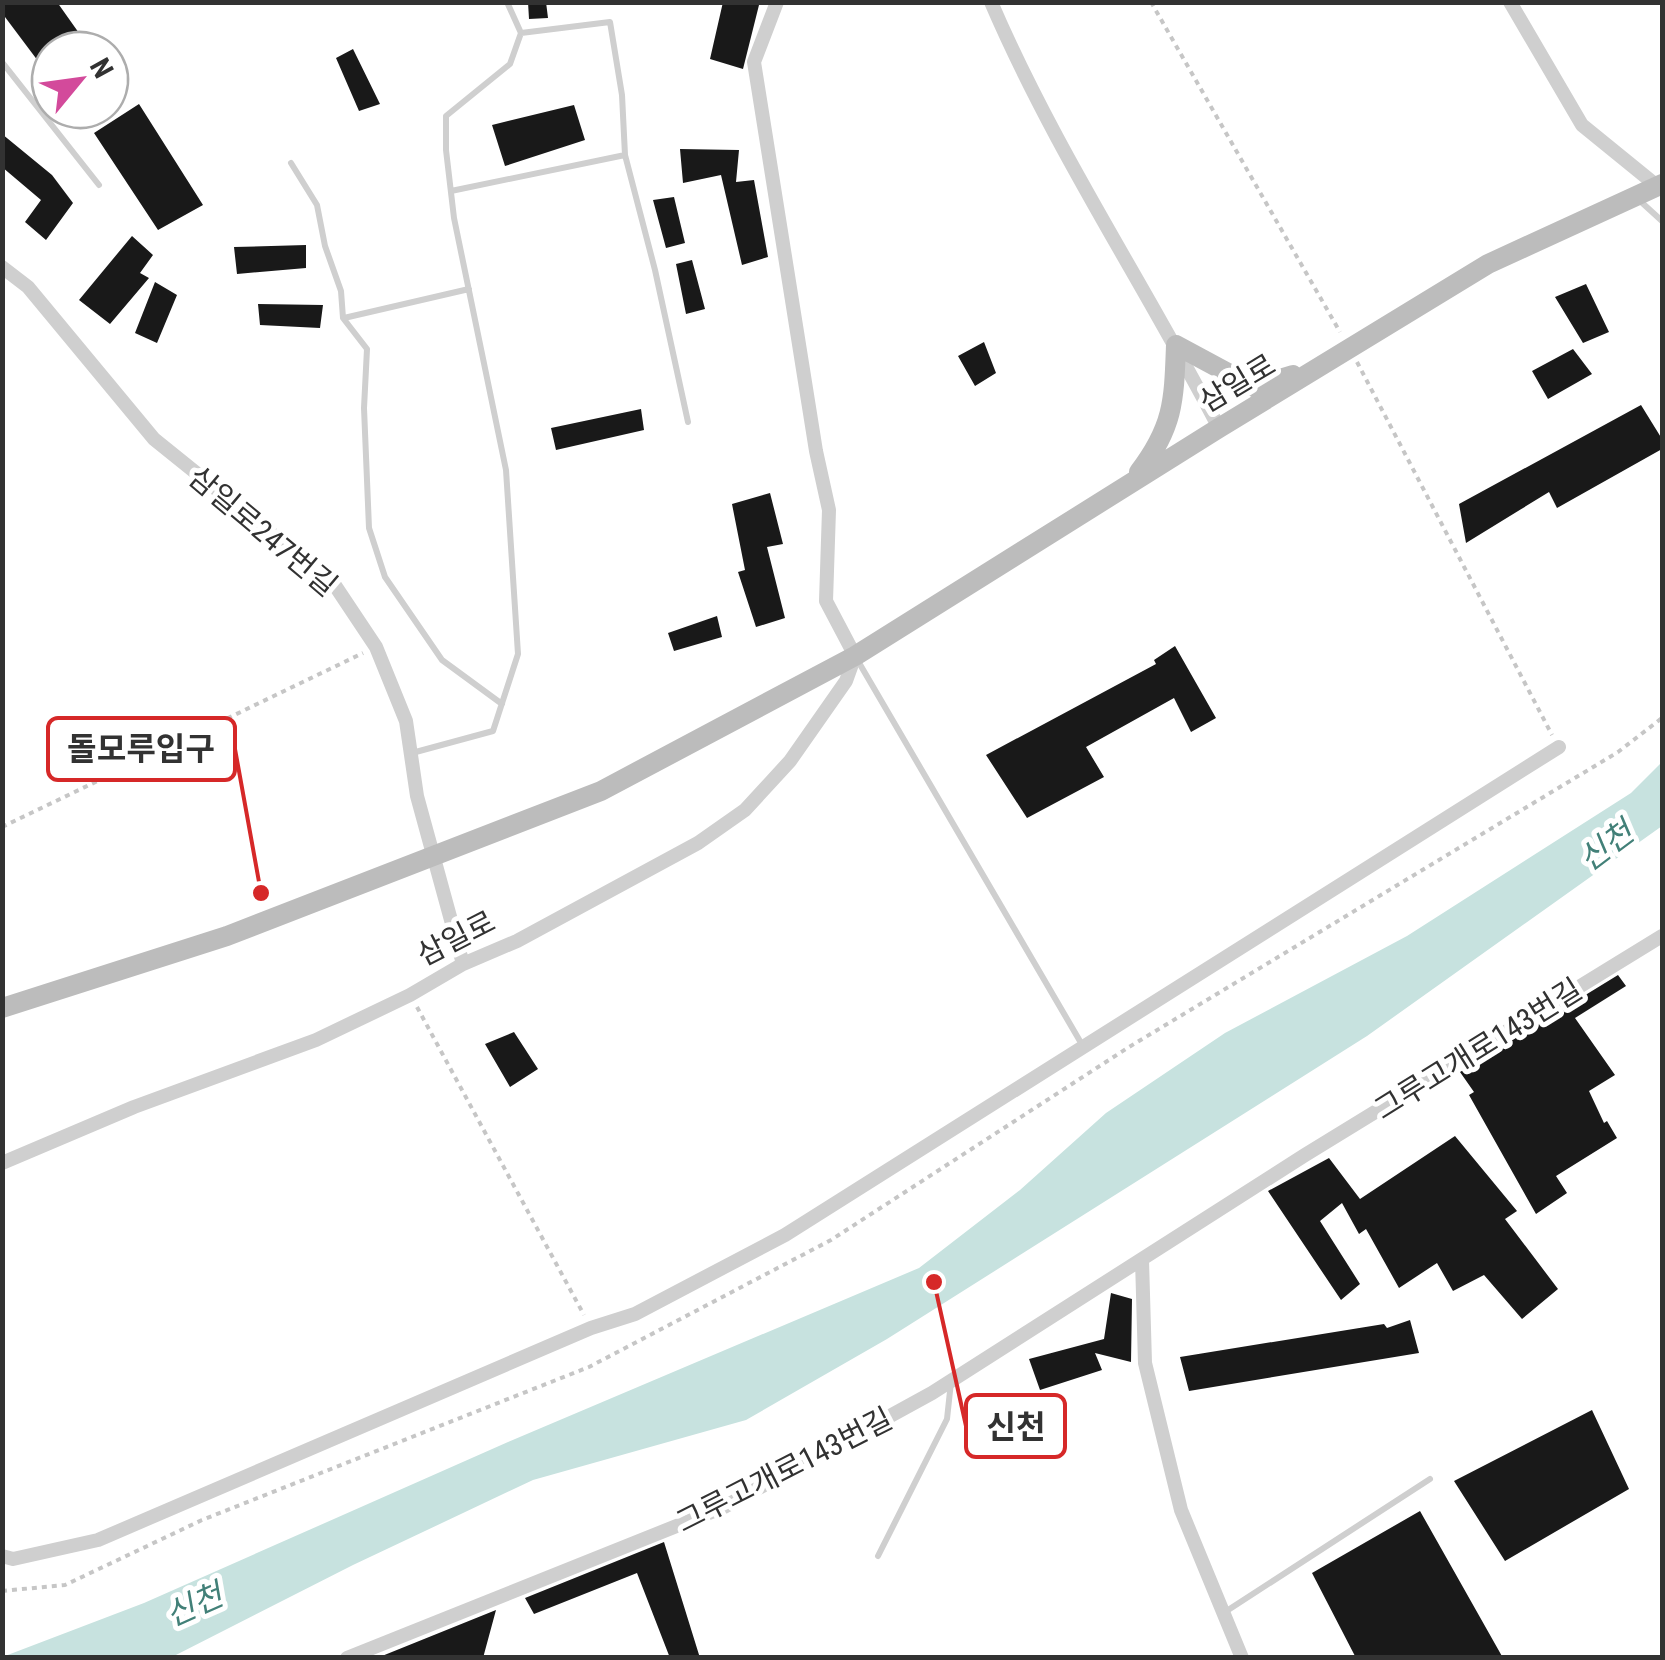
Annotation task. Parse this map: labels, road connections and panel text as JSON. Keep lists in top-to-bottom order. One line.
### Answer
{"streets":{"main road":["삼일로"],"street":["삼일로247번길","그루고개로143번길"]},"crossings":[["삼일로","삼일로247번길"]],"water":["신천"],"places":["돌모루입구","신천"],"north":"top right"}
